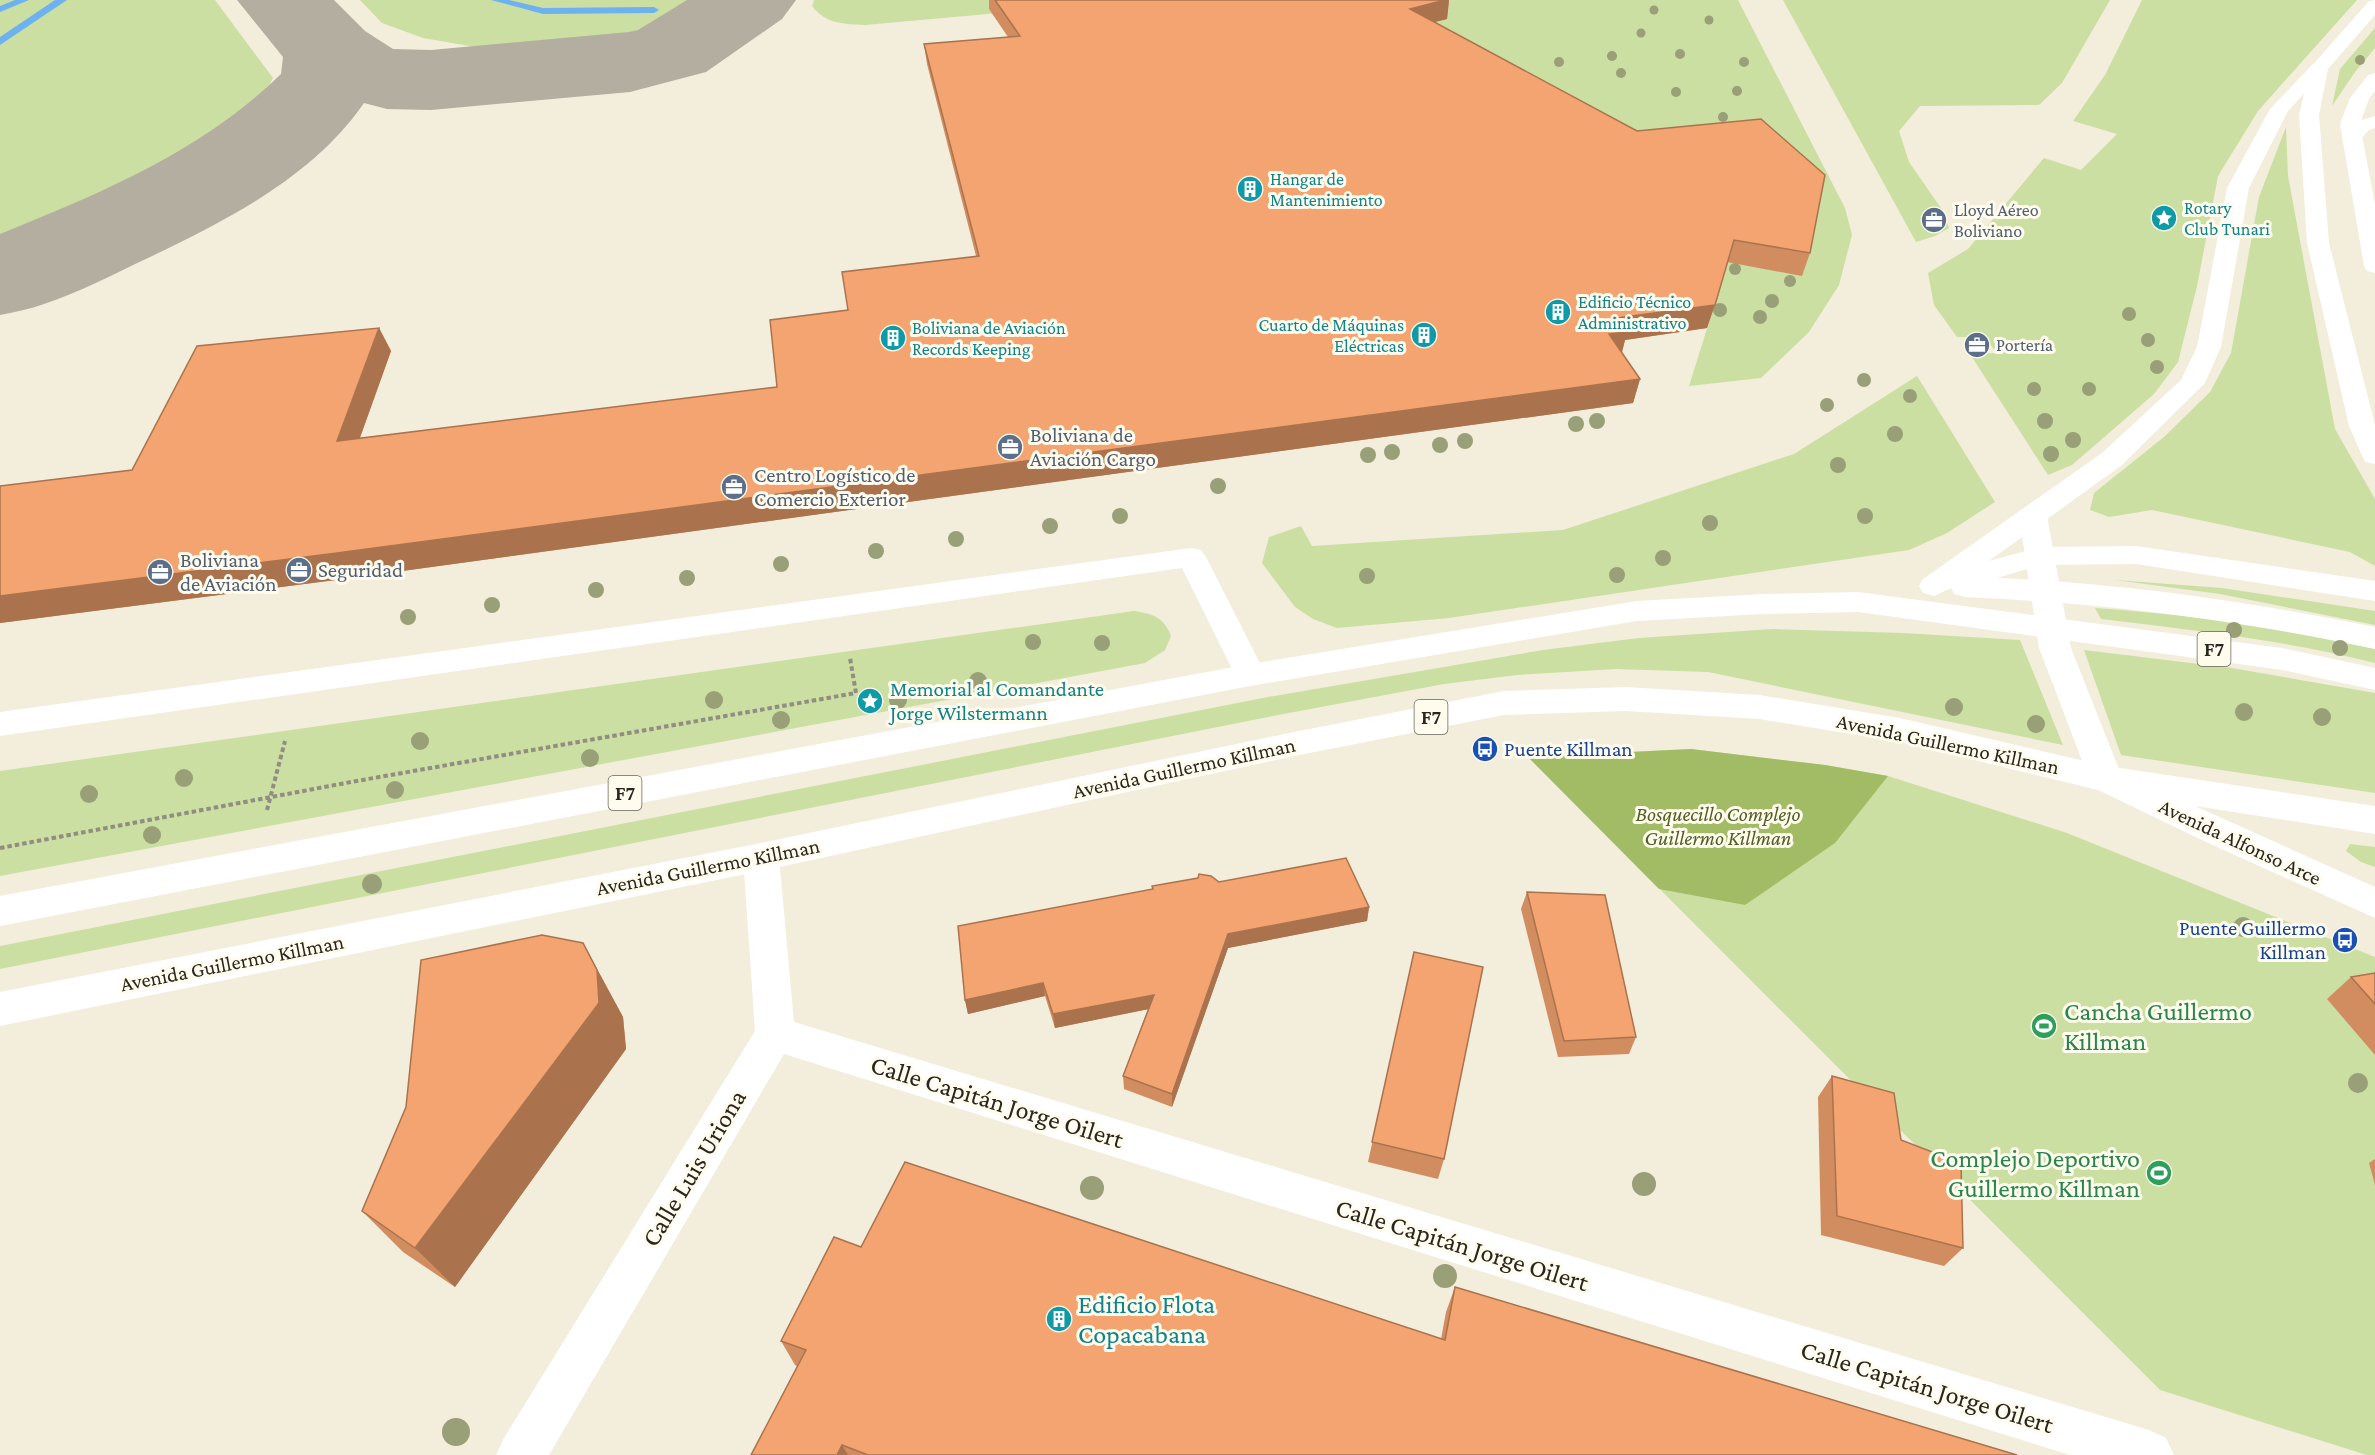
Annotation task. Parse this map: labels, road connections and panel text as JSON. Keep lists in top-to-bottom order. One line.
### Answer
{"streets":{"main road":["F7","Avenida Guillermo Killman","Avenida Alfonso Arce","Calle Capitán Jorge Oilert","Calle Luis Uriona"]},"crossings":[["Avenida Guillermo Killman","Avenida Alfonso Arce"],["Calle Capitán Jorge Oilert","Calle Luis Uriona"]],"parks":["Bosquecillo Complejo Guillermo Killman"],"places":{"building":["Hangar de Mantenimiento","Edificio Técnico Administrativo","Cuarto de Máquinas Eléctricas","Boliviana de Aviación Records Keeping","Edificio Flota Copacabana"],"place":["Rotary Club Tunari","Memorial al Comandante Jorge Wilstermann"],"office":["Lloyd Aéreo Boliviano","Portería","Boliviana de Aviación Cargo","Centro Logístico de Comercio Exterior","Seguridad","Boliviana de Aviación"],"bus stop":["Puente Killman","Puente Guillermo Killman"],"sports":["Cancha Guillermo Killman","Complejo Deportivo Guillermo Killman"]}}
